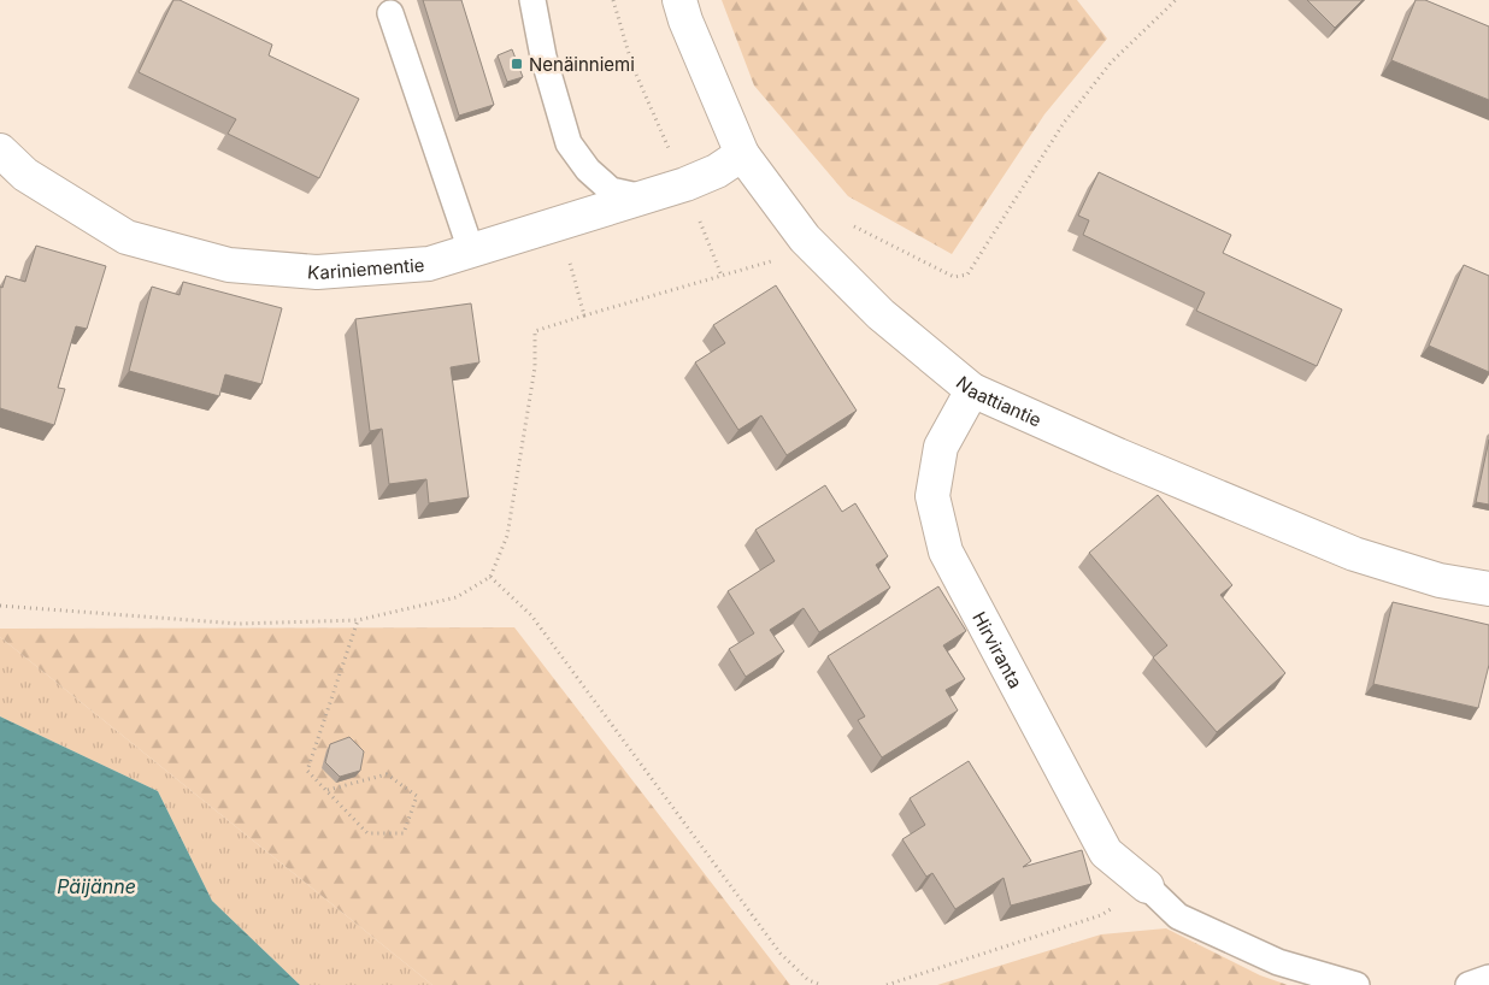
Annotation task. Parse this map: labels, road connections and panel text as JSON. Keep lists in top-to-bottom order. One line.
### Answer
{"streets":{"street":["Kariniementie","Naattiantie","Hirviranta"]},"crossings":[["Kariniementie","Naattiantie"],["Naattiantie","Hirviranta"]],"water":["Päijänne"],"places":{"transit":["Nenäinniemi"]}}
